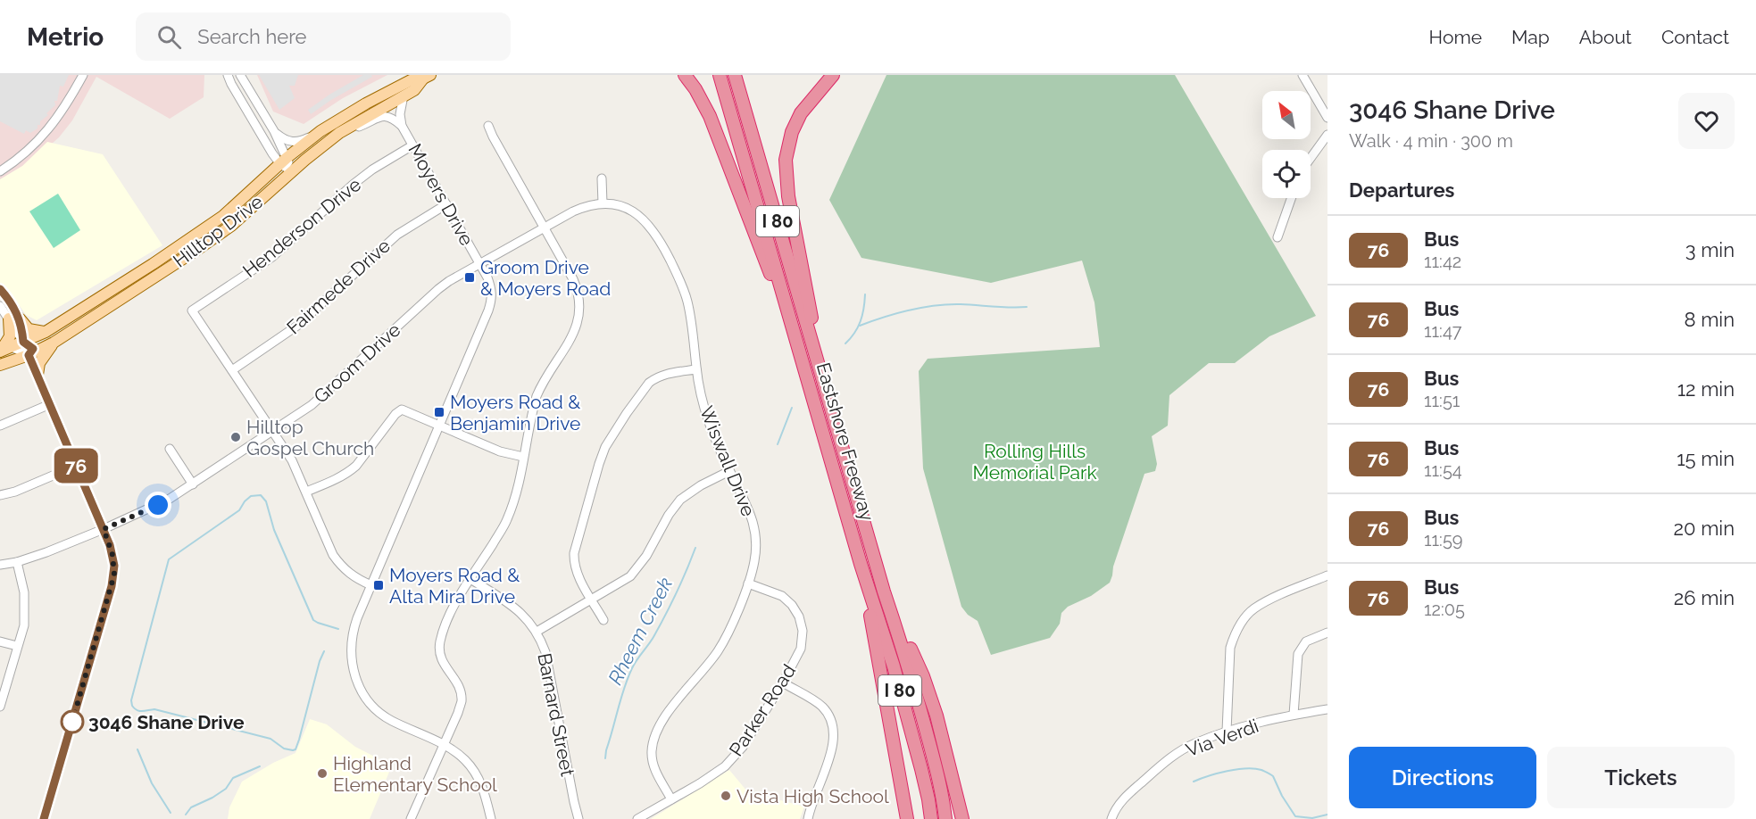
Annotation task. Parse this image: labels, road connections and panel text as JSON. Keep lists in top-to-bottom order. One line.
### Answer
{"streets":{"highway":["I 80","Eastshore Freeway"],"main road":["Hilltop Drive"],"street":["Moyers Drive","Henderson Drive","Fairmede Drive","Groom Drive","Wiswall Drive","Parker Road","Barnard Street","Via Verdi"]},"crossings":[["Moyers Drive","Henderson Drive"],["Moyers Drive","Fairmede Drive"],["Moyers Drive","Groom Drive"],["Moyers Drive","Wiswall Drive"],["Henderson Drive","Fairmede Drive"],["Groom Drive","Wiswall Drive"],["Wiswall Drive","Parker Road"]],"water":["Rheem Creek"],"parks":["Rolling Hills Memorial Park"],"places":{"transit":["Groom Drive & Moyers Road","Moyers Road & Benjamin Drive","Moyers Road & Alta Mira Drive"],"other":["Hilltop Gospel Church","3046 Shane Drive","Highland Elementary School","Vista High School"]},"lines":["bus line 76"],"north":"top left","page":{"header":"Metrio","search":"Search here","nav":["Home","Map","About","Contact"],"on_map":"76","heading":[["3046 Shane Drive","Walk · 4 min · 300 m"],"Departures"],"list":[{"mark":"76","name":"Bus","note":"11:42","value":"3 min"},{"mark":"76","name":"Bus","note":"11:47","value":"8 min"},{"mark":"76","name":"Bus","note":"11:51","value":"12 min"},{"mark":"76","name":"Bus","note":"11:54","value":"15 min"},{"mark":"76","name":"Bus","note":"11:59","value":"20 min"},{"mark":"76","name":"Bus","note":"12:05","value":"26 min"}],"buttons":["Directions","Tickets"]}}
